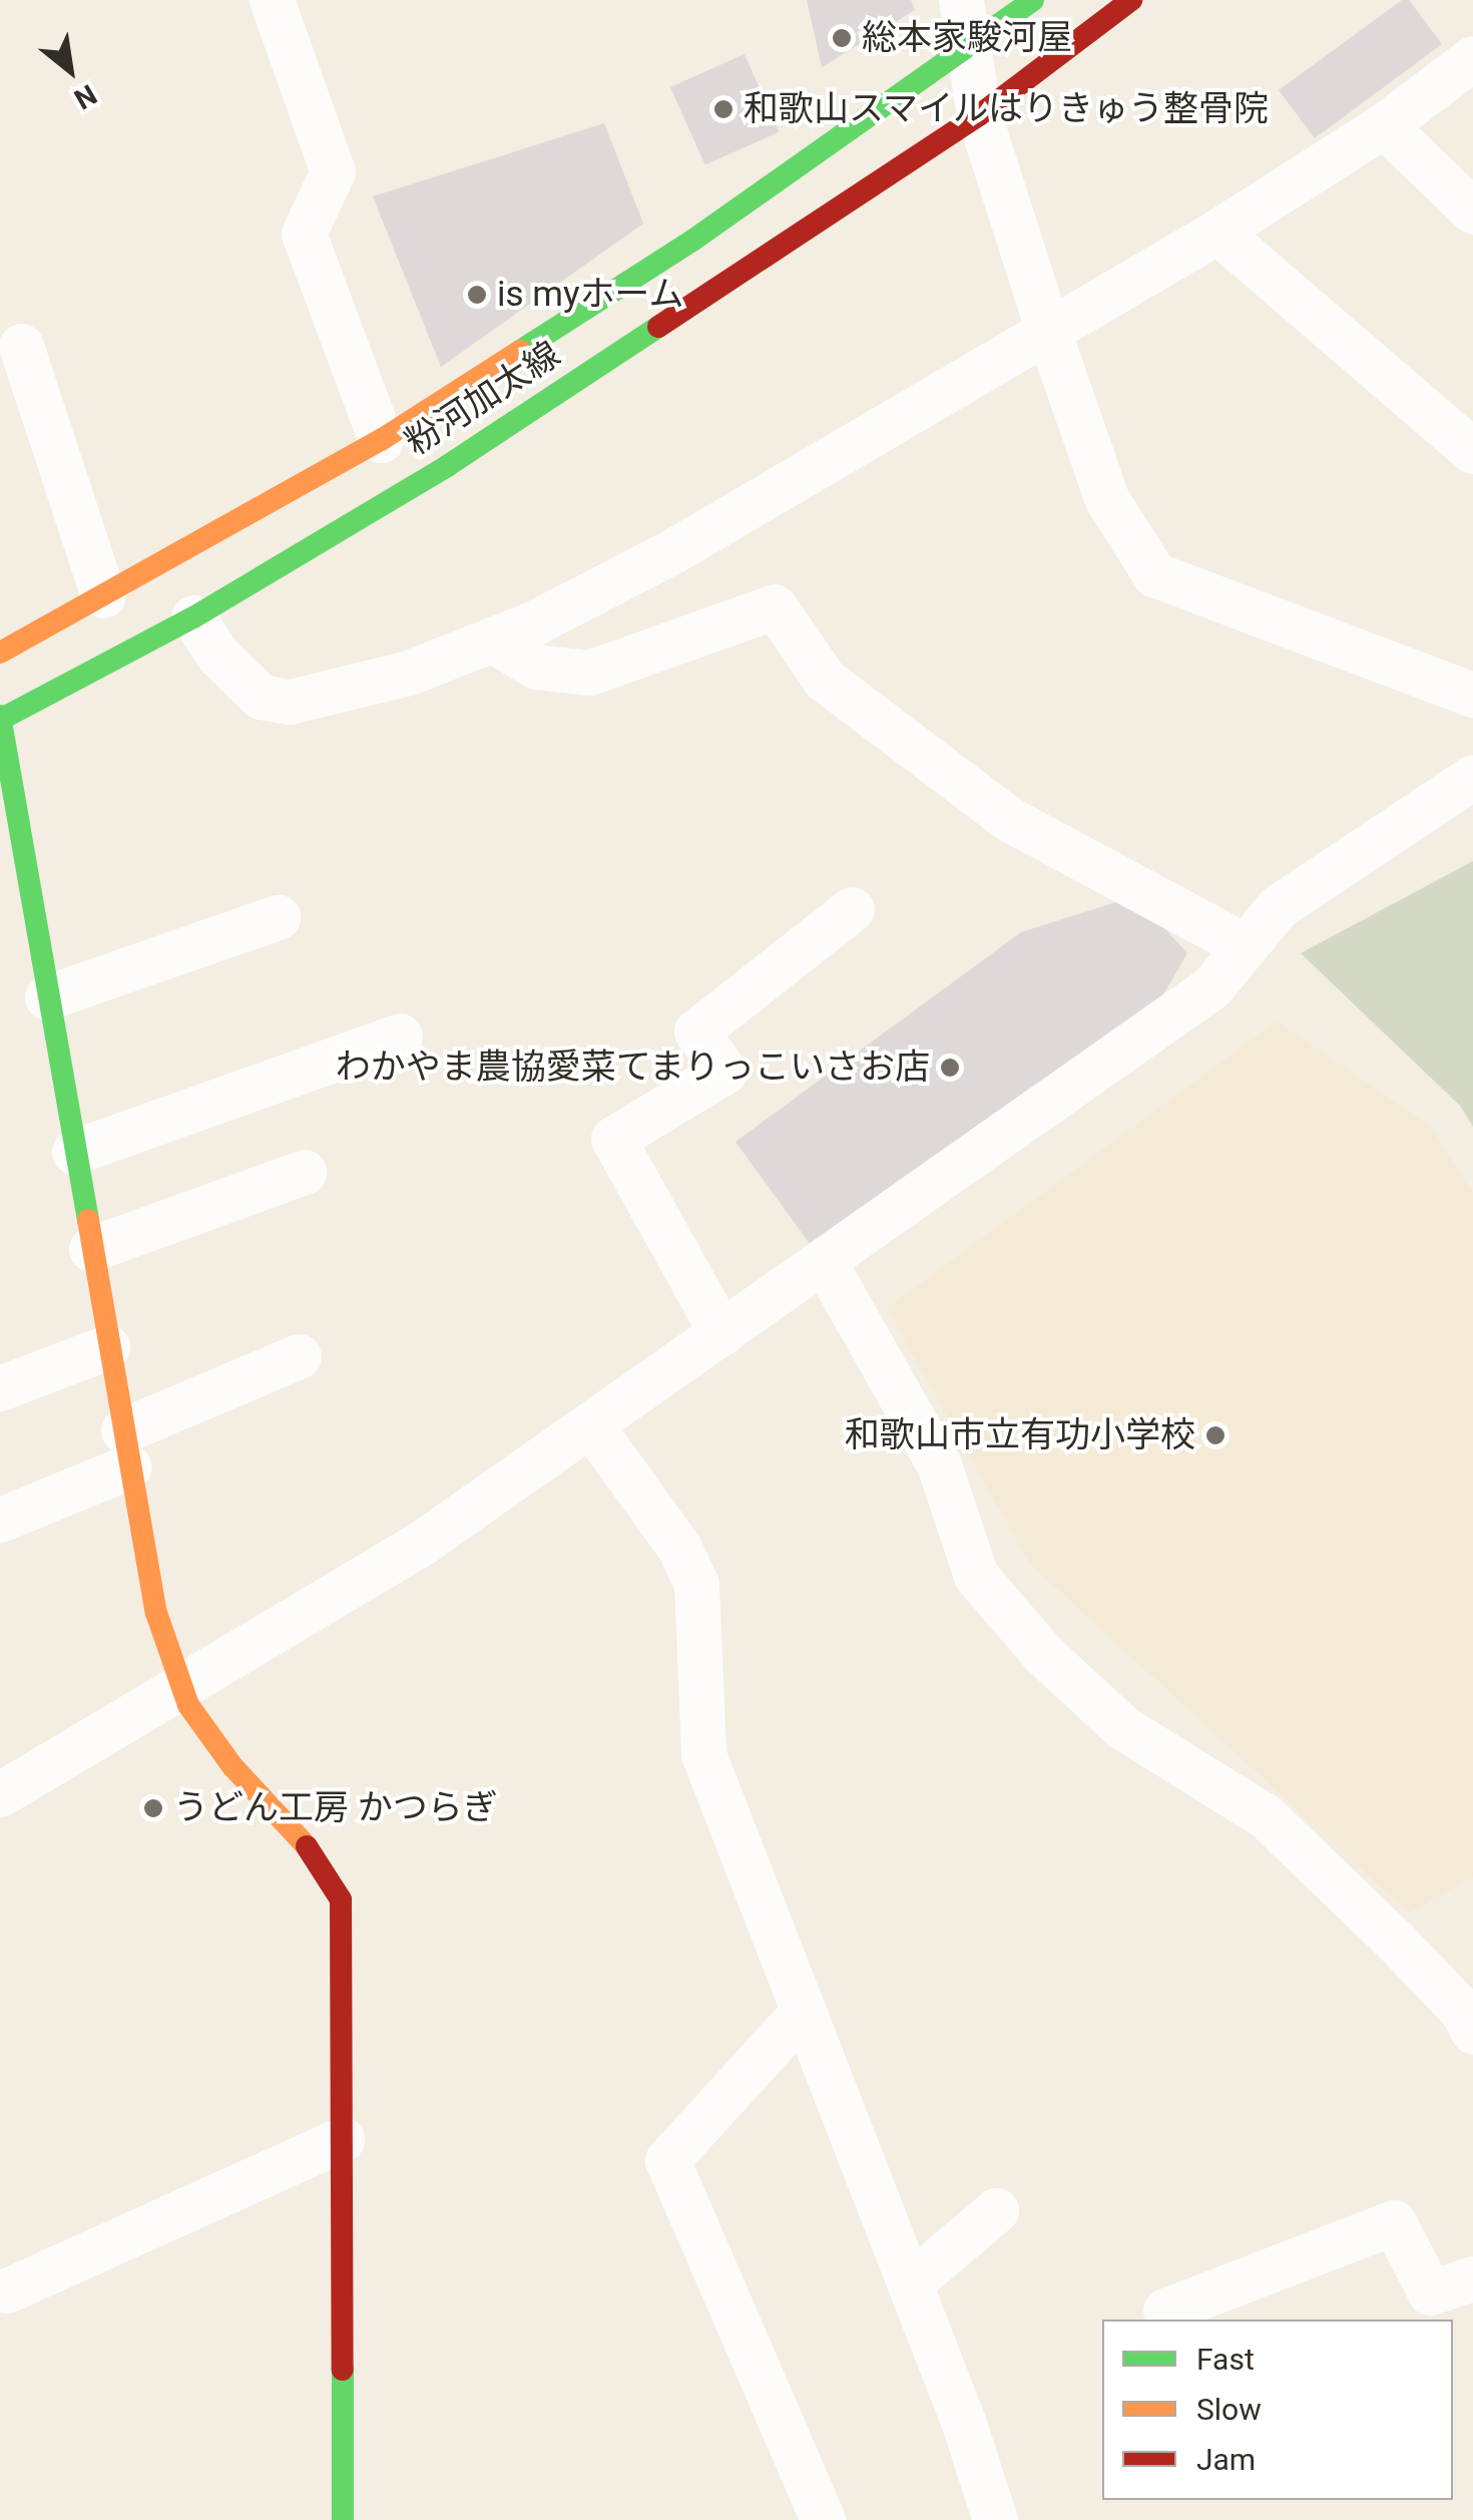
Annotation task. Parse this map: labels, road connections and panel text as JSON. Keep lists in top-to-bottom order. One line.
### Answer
{"streets":{"main road":["粉河加太線"]},"places":["総本家駿河屋","和歌山スマイルはりきゅう整骨院","is myホーム","わかやま農協愛菜てまりっこいさお店","和歌山市立有功小学校","うどん工房 かつらぎ"],"legend":["Fast","Slow","Jam"],"north":"bottom right"}
